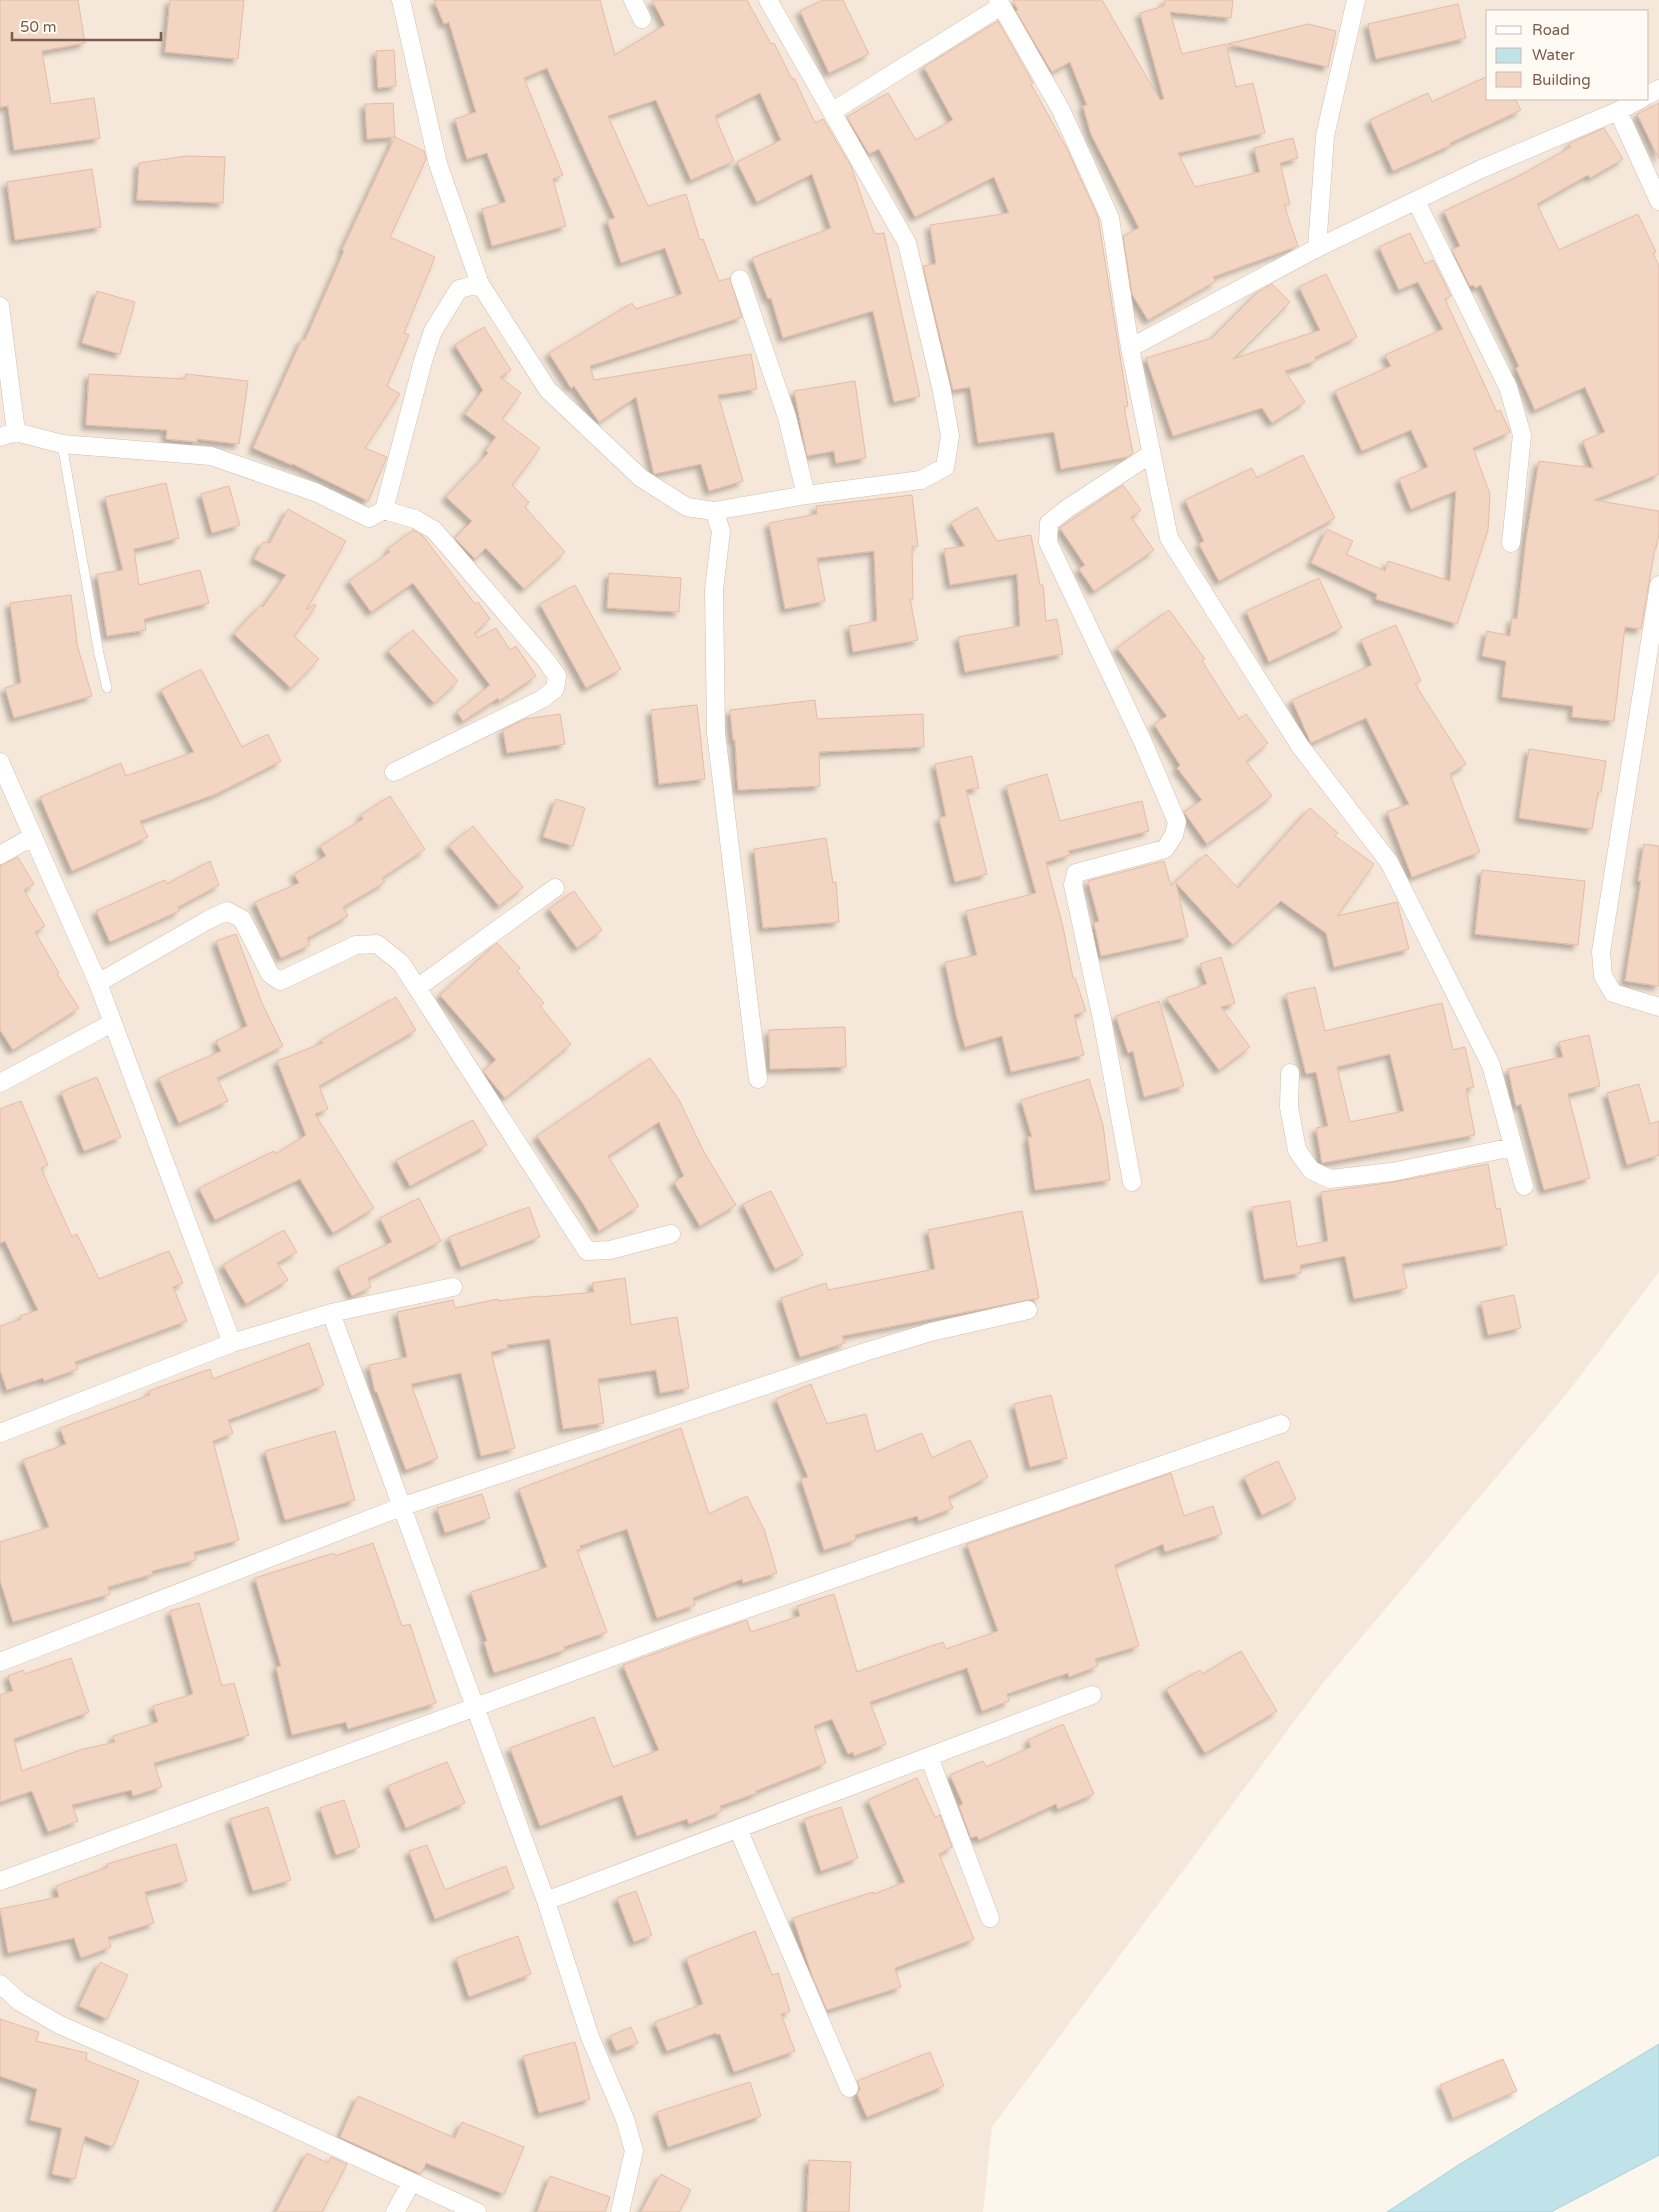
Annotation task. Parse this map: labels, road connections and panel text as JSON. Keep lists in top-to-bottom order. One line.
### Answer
{"legend":["Road","Water","Building"],"scale_bar":"50 m"}
